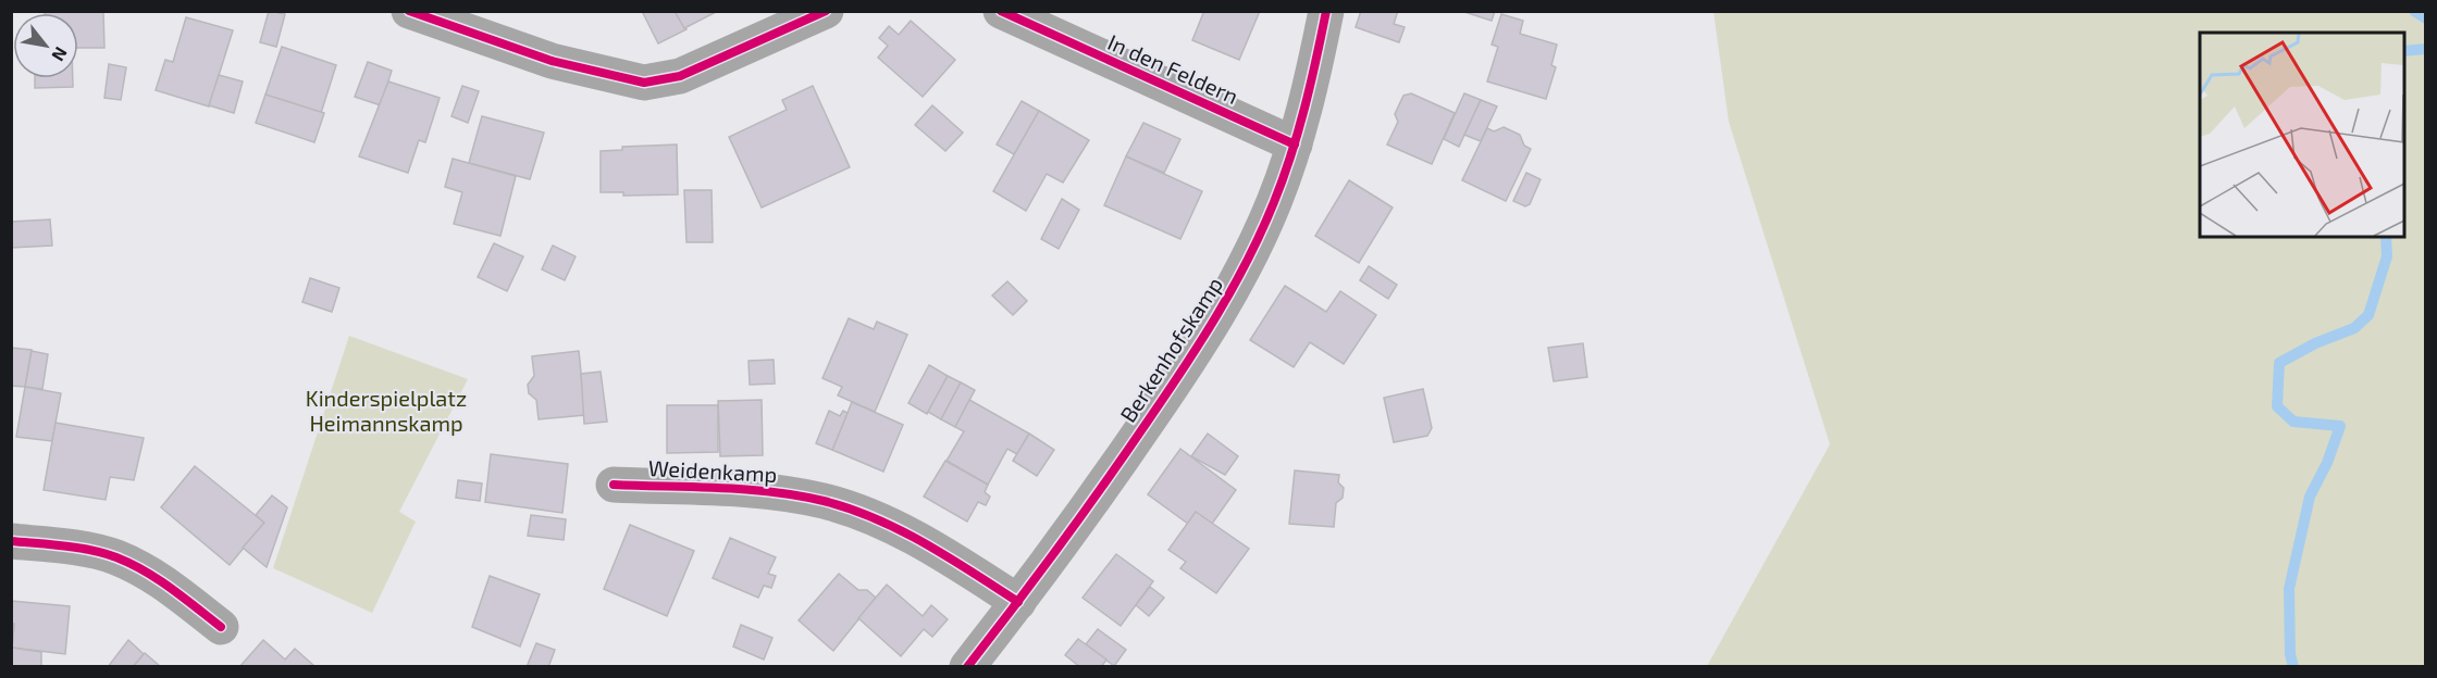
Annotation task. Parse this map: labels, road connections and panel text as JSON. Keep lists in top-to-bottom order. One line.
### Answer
{"streets":{"street":["In den Feldern","Berkenhofskamp","Weidenkamp"]},"crossings":[["In den Feldern","Berkenhofskamp"],["Berkenhofskamp","Weidenkamp"]],"parks":["Kinderspielplatz Heimannskamp"],"north":"bottom right"}
